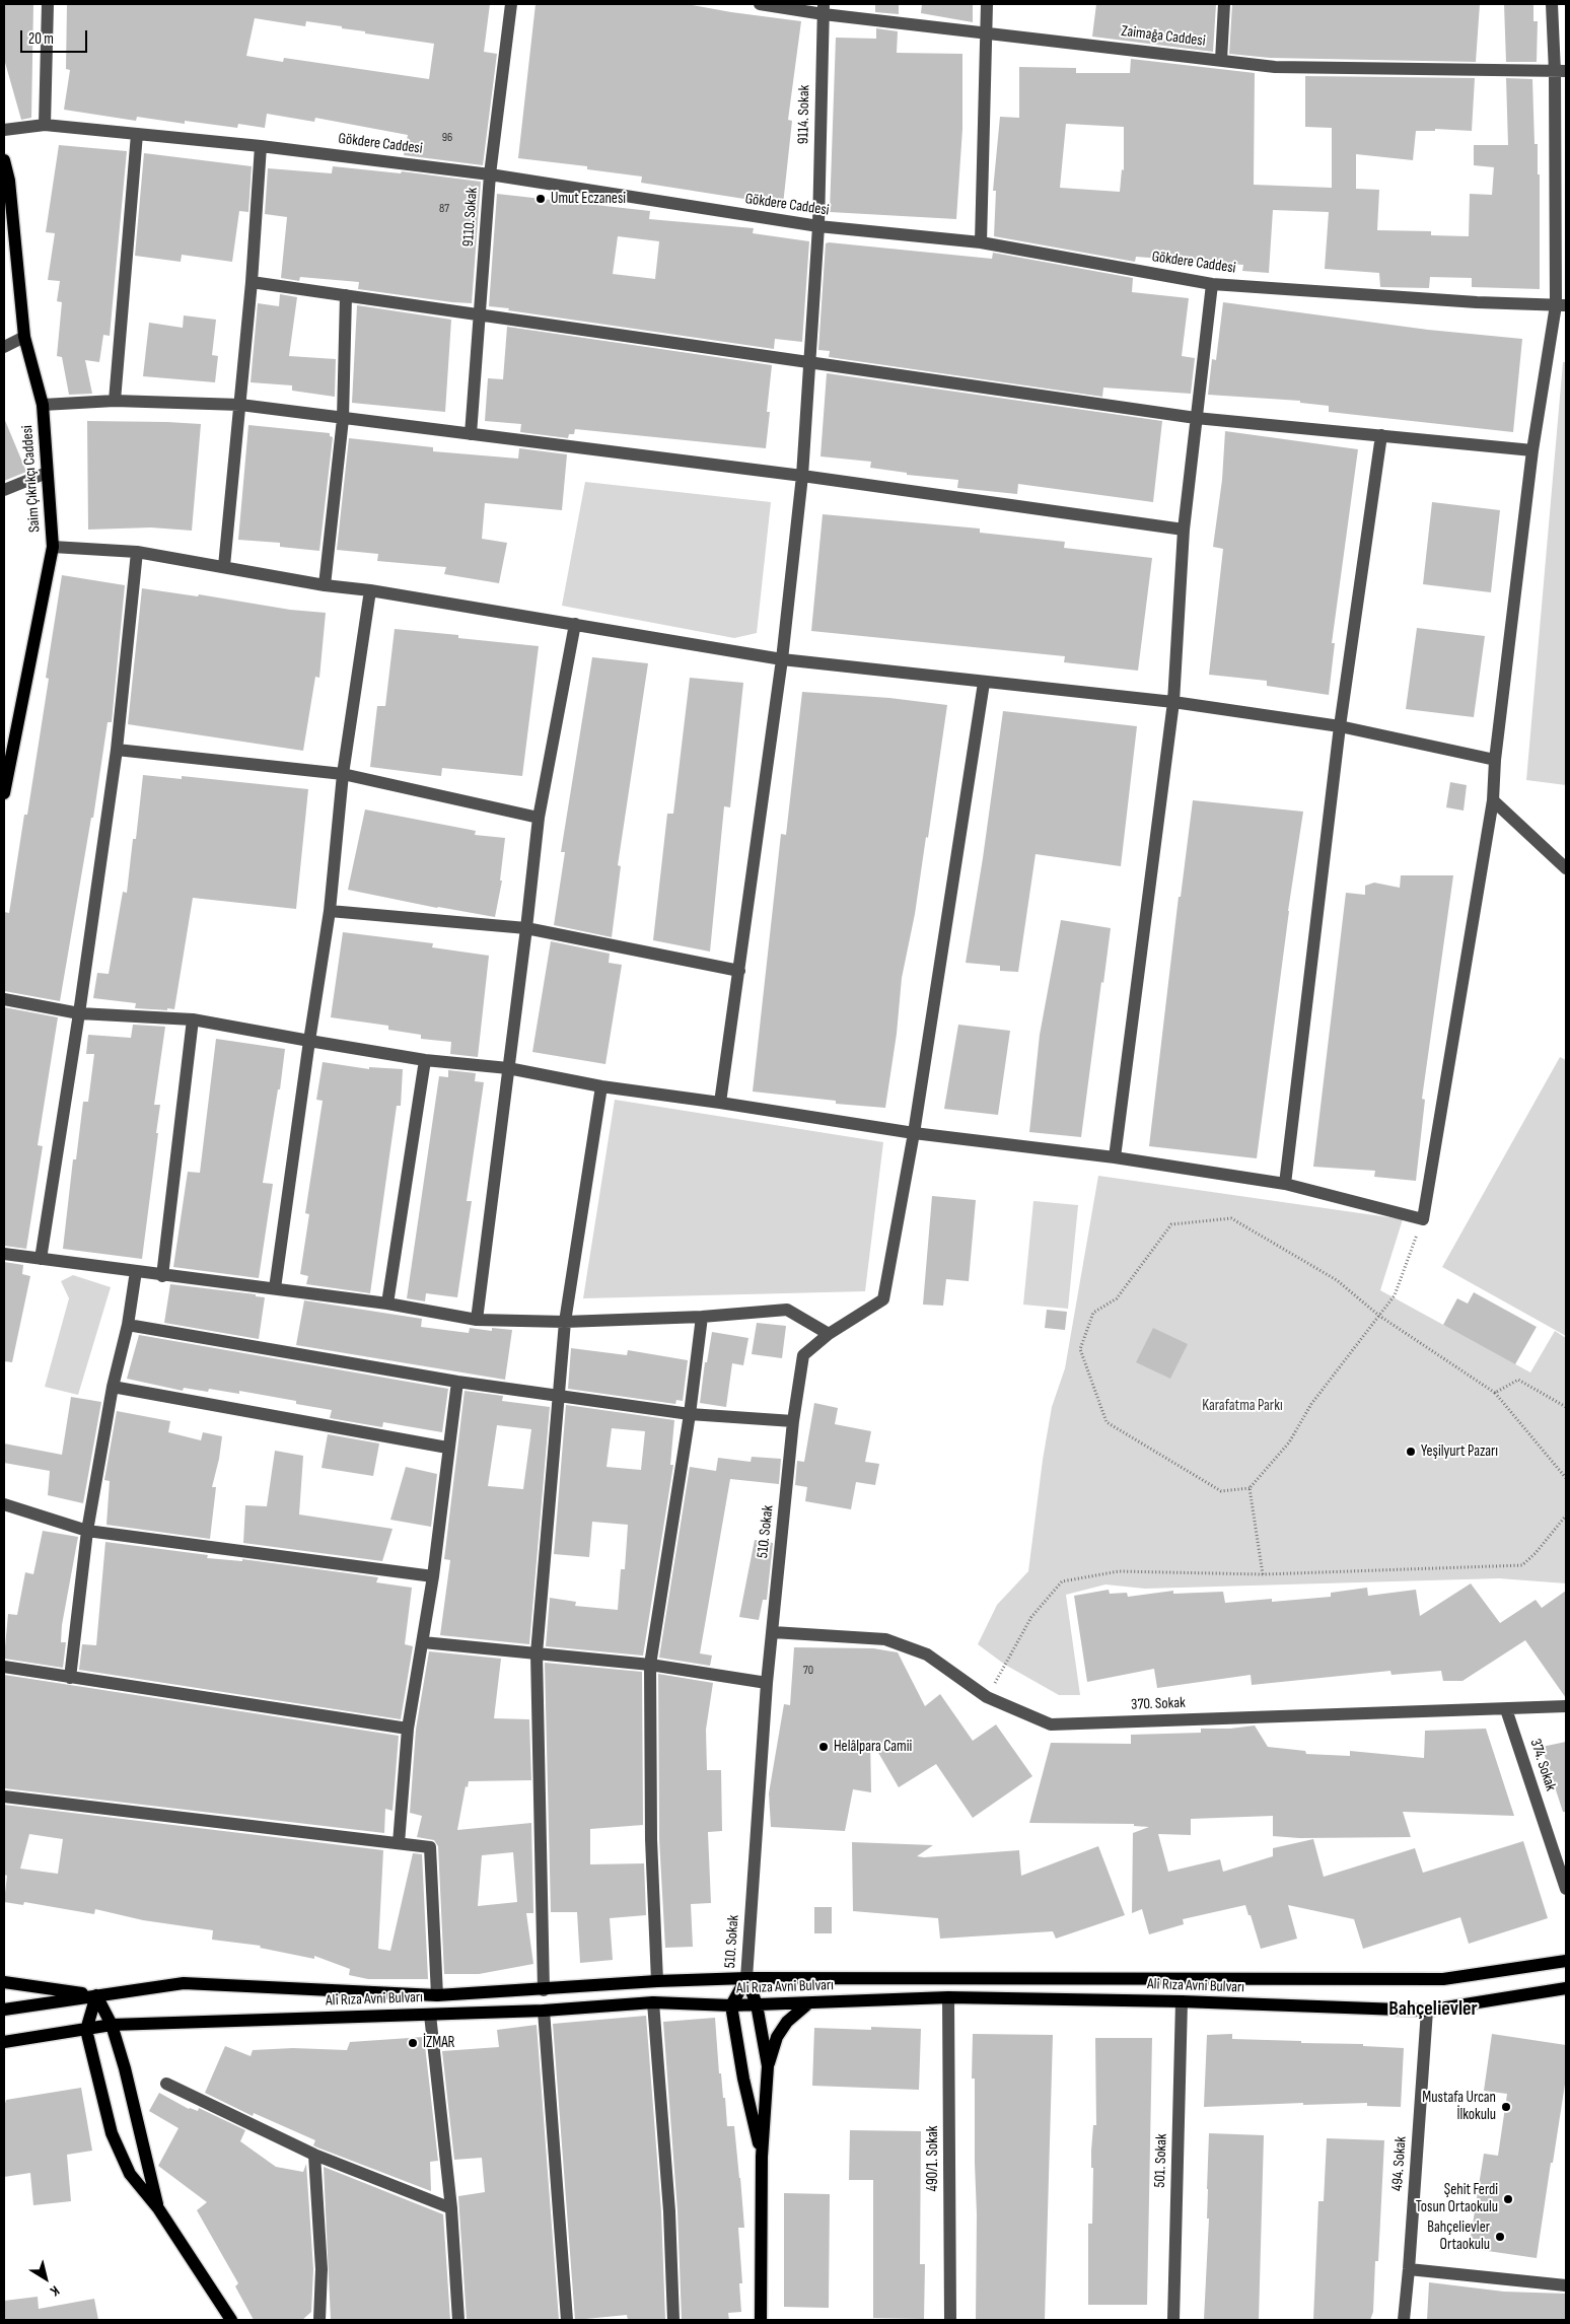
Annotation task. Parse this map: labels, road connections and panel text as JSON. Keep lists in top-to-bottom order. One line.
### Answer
{"streets":{"main road":["Saim Çıkrıkçı Caddesi","Ali Rıza Avni Bulvarı"],"street":["Zaimağa Caddesi","9114. Sokak","Gökdere Caddesi","9110. Sokak","510. Sokak","370. Sokak","374. Sokak","490/1. Sokak","501. Sokak","494. Sokak"]},"crossings":[["Zaimağa Caddesi","9114. Sokak"],["9114. Sokak","Gökdere Caddesi"],["Gökdere Caddesi","9110. Sokak"],["510. Sokak","370. Sokak"],["510. Sokak","Ali Rıza Avni Bulvarı"],["370. Sokak","374. Sokak"],["Ali Rıza Avni Bulvarı","490/1. Sokak"],["Ali Rıza Avni Bulvarı","501. Sokak"],["Ali Rıza Avni Bulvarı","494. Sokak"]],"districts":["Bahçelievler"],"parks":["Karafatma Parkı"],"places":["Umut Eczanesi","Yeşilyurt Pazarı","Helâlpara Camii","İZMAR","Mustafa Urcan İlkokulu","Şehit Ferdi Tosun Ortaokulu","Bahçelievler Ortaokulu"],"house_numbers":["96","87","70"],"scale_bar":"20 m","north":"bottom right"}
